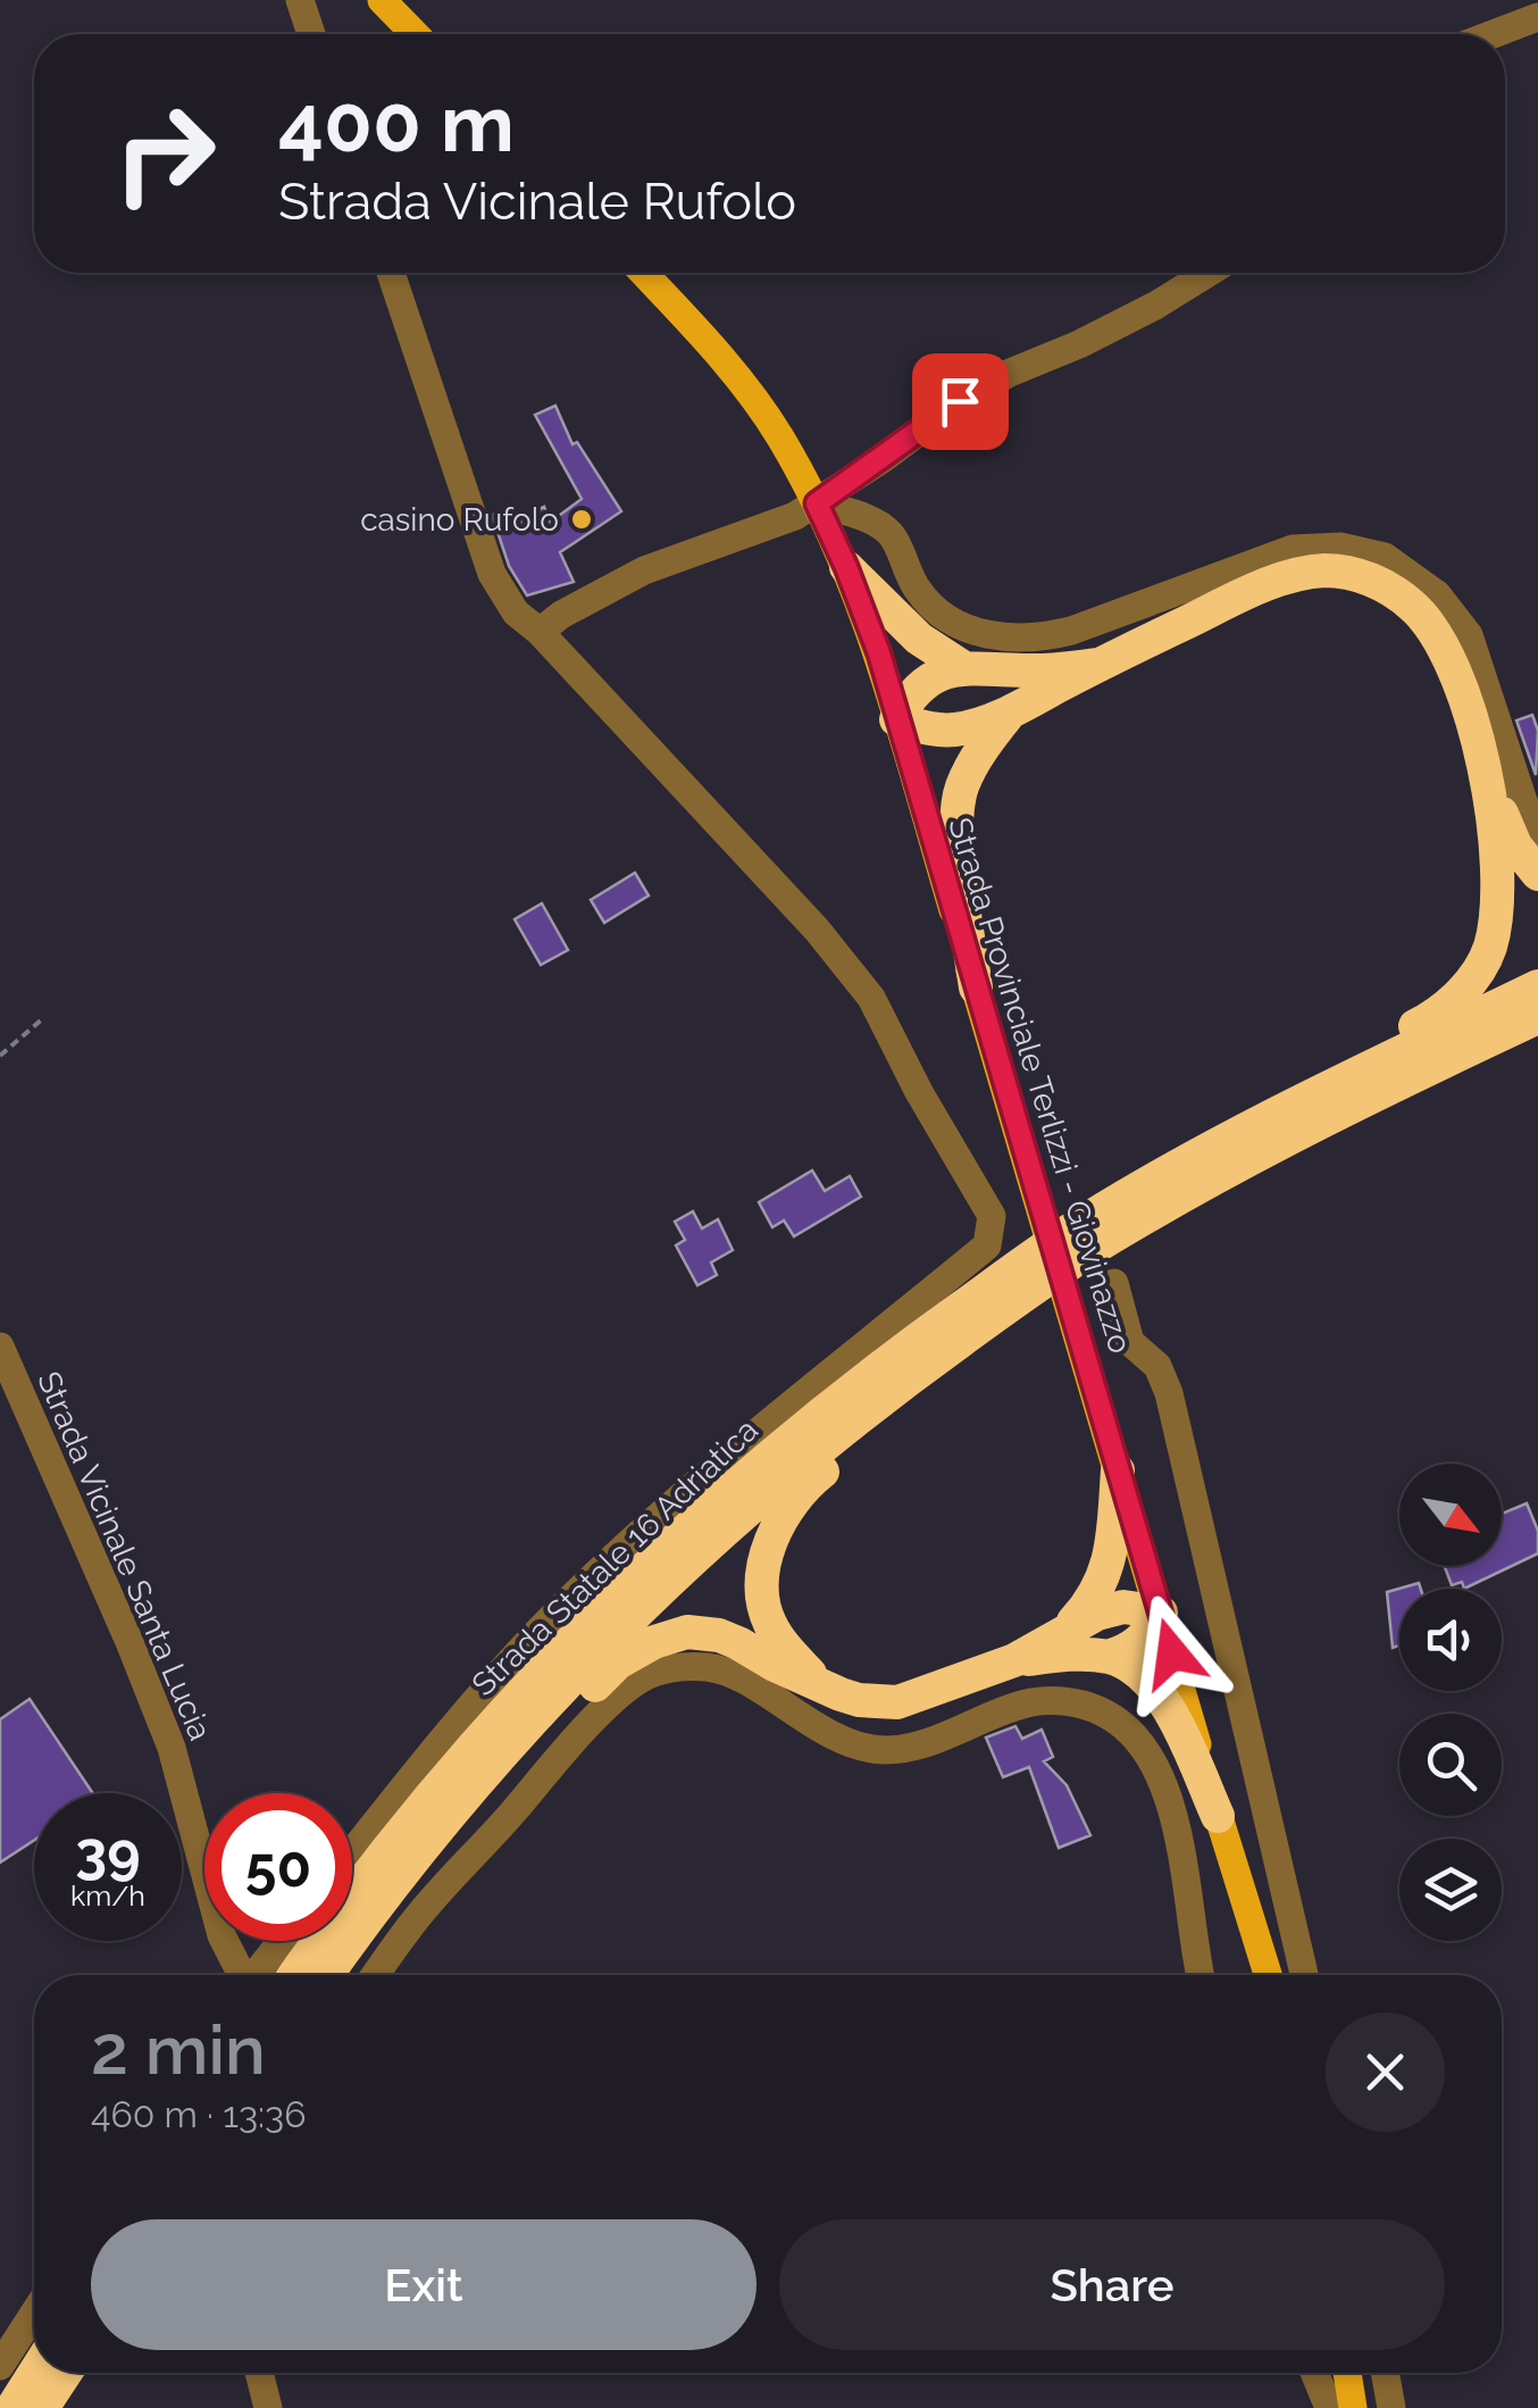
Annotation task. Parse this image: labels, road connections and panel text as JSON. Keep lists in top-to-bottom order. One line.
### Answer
{"streets":{"highway":["Strada Statale 16 Adriatica"],"main road":["Strada Provinciale Terlizzi - Giovinazzo"],"street":["Strada Vicinale Santa Lucia"]},"places":["casino Rufolo"],"north":"bottom right","page":{"turn":["400 m","Strada Vicinale Rufolo"],"speed":"39 km/h","limit":"50","heading":["2 min","460 m · 13:36"],"buttons":["Exit","Share"]}}
